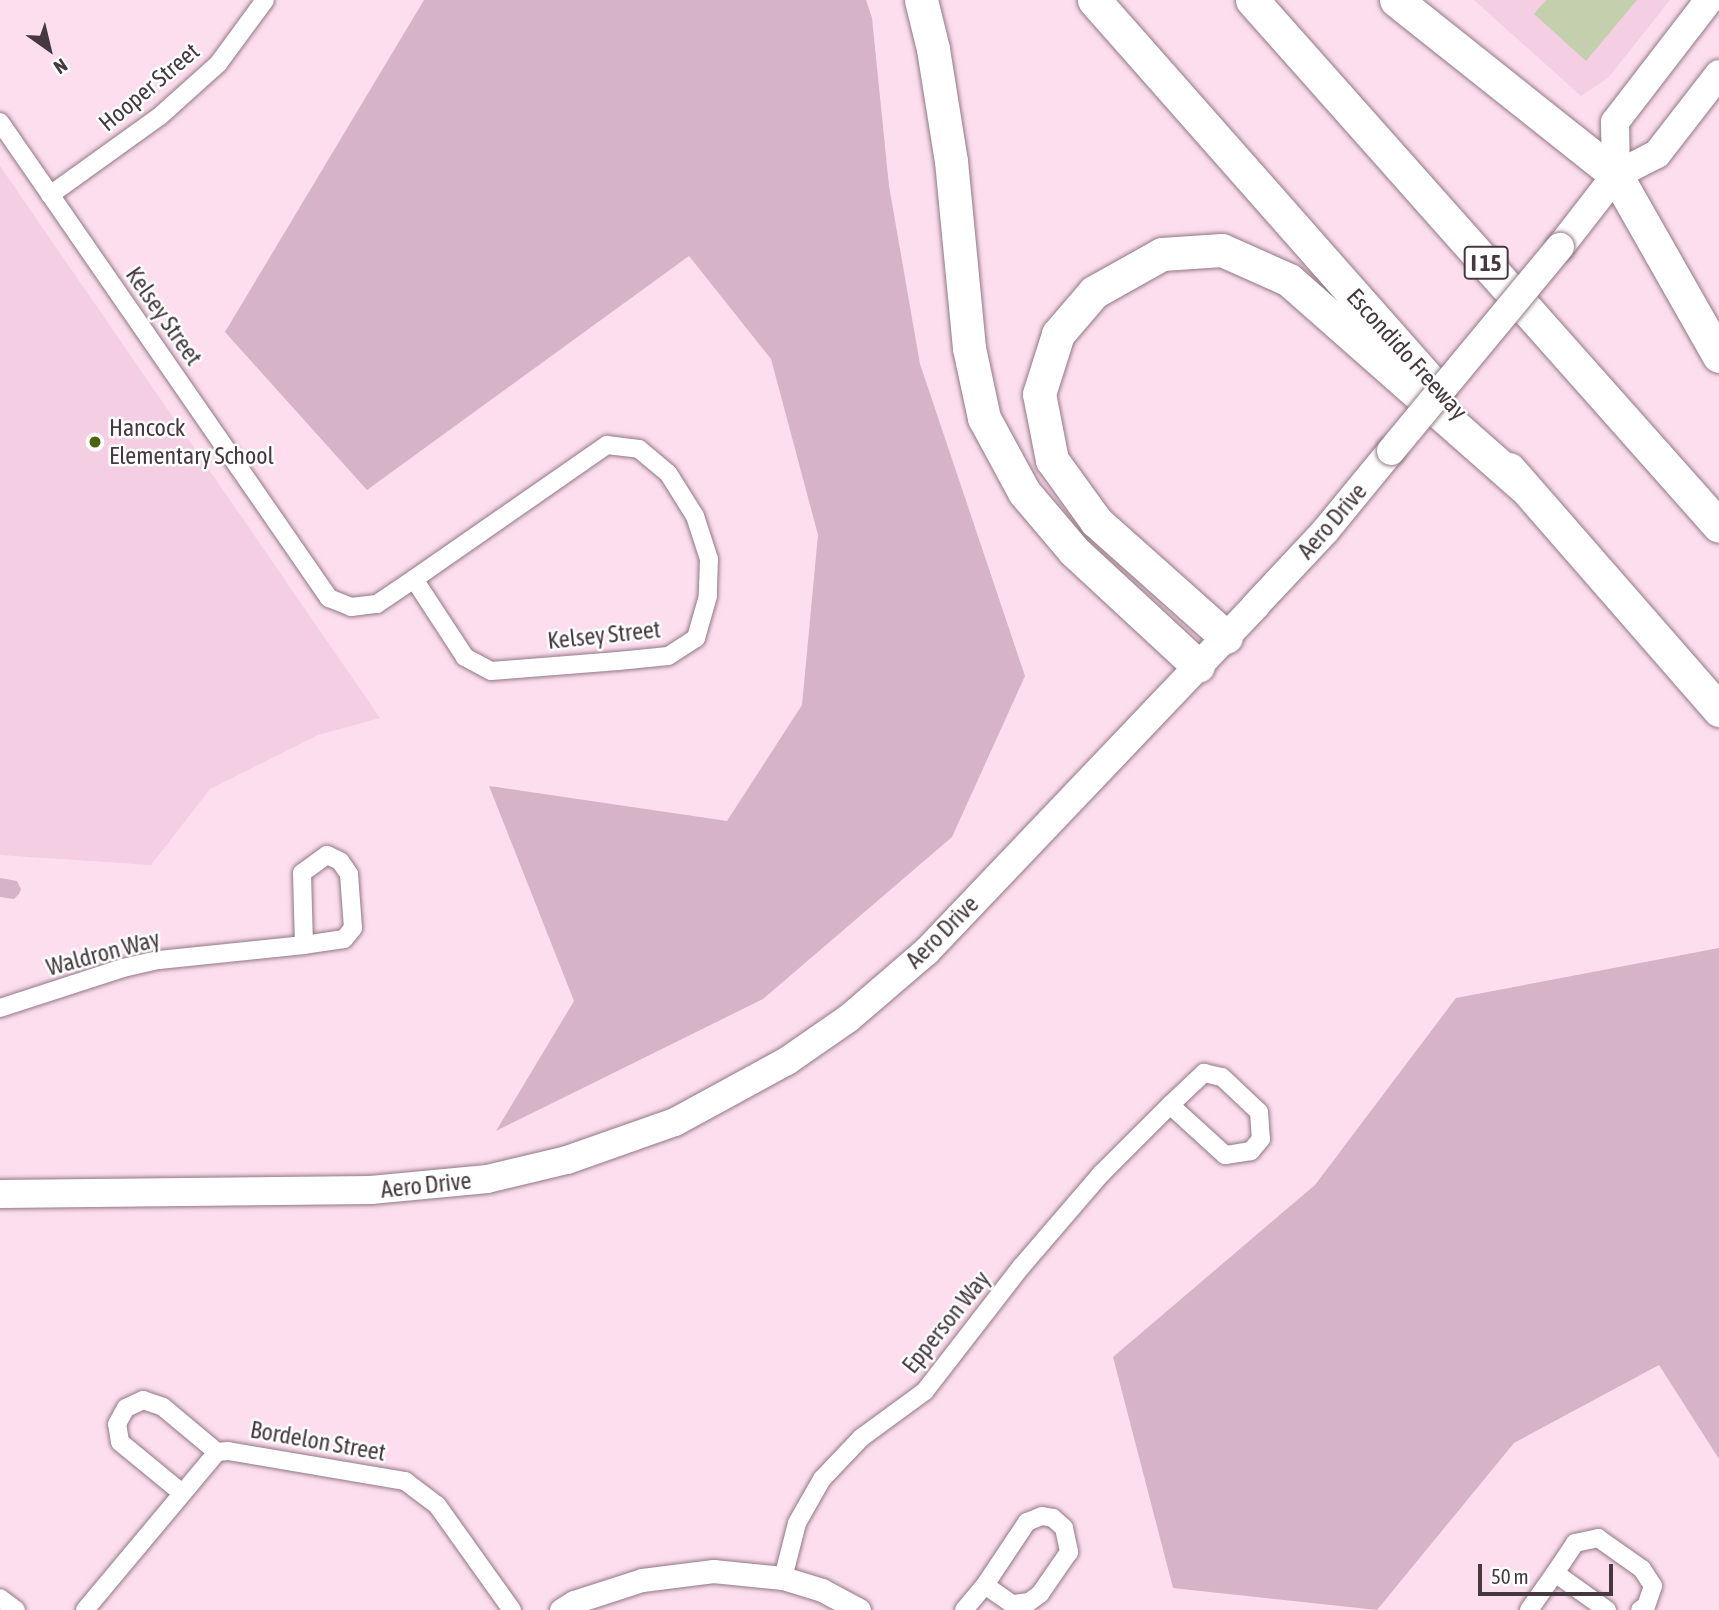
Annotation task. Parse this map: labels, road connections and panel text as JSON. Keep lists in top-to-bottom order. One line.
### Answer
{"streets":{"highway":["I 15","Escondido Freeway"],"main road":["Aero Drive"],"street":["Hooper Street","Kelsey Street","Waldron Way","Epperson Way","Bordelon Street"]},"crossings":[["Hooper Street","Kelsey Street"]],"places":["Hancock Elementary School"],"scale_bar":"50 m","north":"bottom right"}
